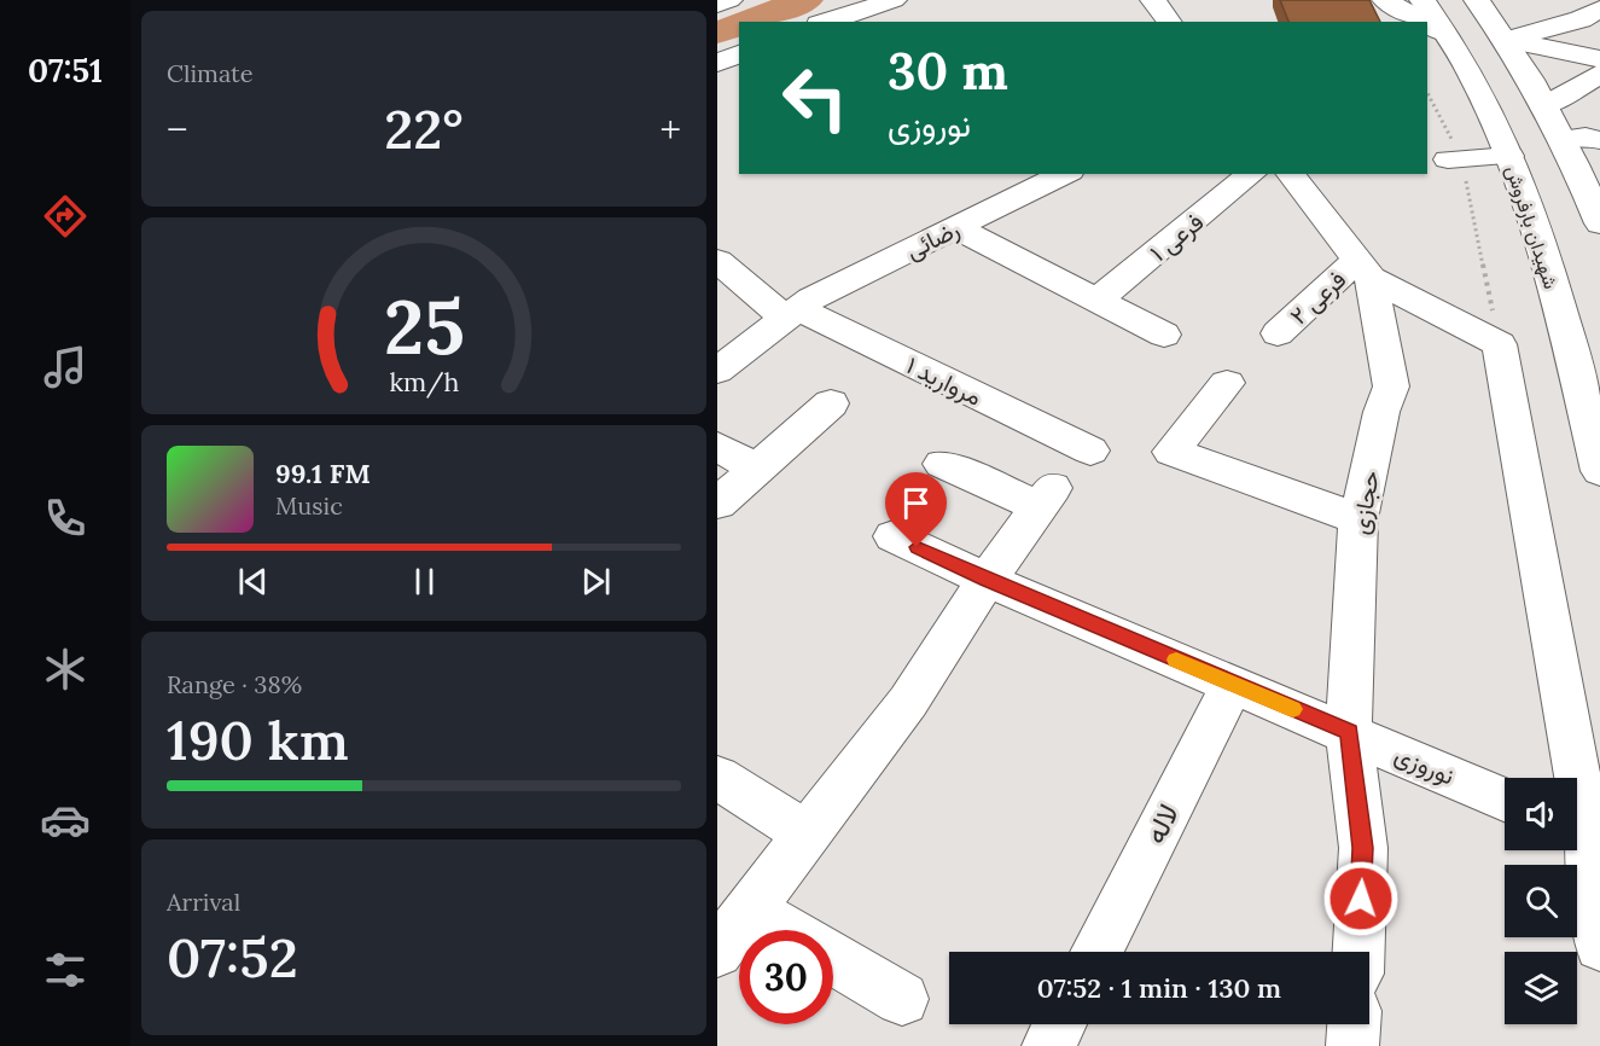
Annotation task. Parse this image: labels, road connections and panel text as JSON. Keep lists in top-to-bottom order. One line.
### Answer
{"streets":{"main road":["شهیدان بارفروش","فرعی ۱","رضائی","فرعی ۲","مروارید ۱","حجازی","نوروزی","لاله"]},"crossings":[["رضائی","مروارید ۱"],["فرعی ۲","حجازی"],["حجازی","نوروزی"],["نوروزی","لاله"]],"page":{"tabs":"07:51","tile":["Climate",["Range · 38%","190 km"],["Arrival","07:52"]],"turn":["30 m","نوروزی"],"heat":["−","22°","+"],"song":["99.1 FM","Music"],"limit":"30","trip":"07:52 · 1 min · 130 m","gauge":["25","km/h"]}}
